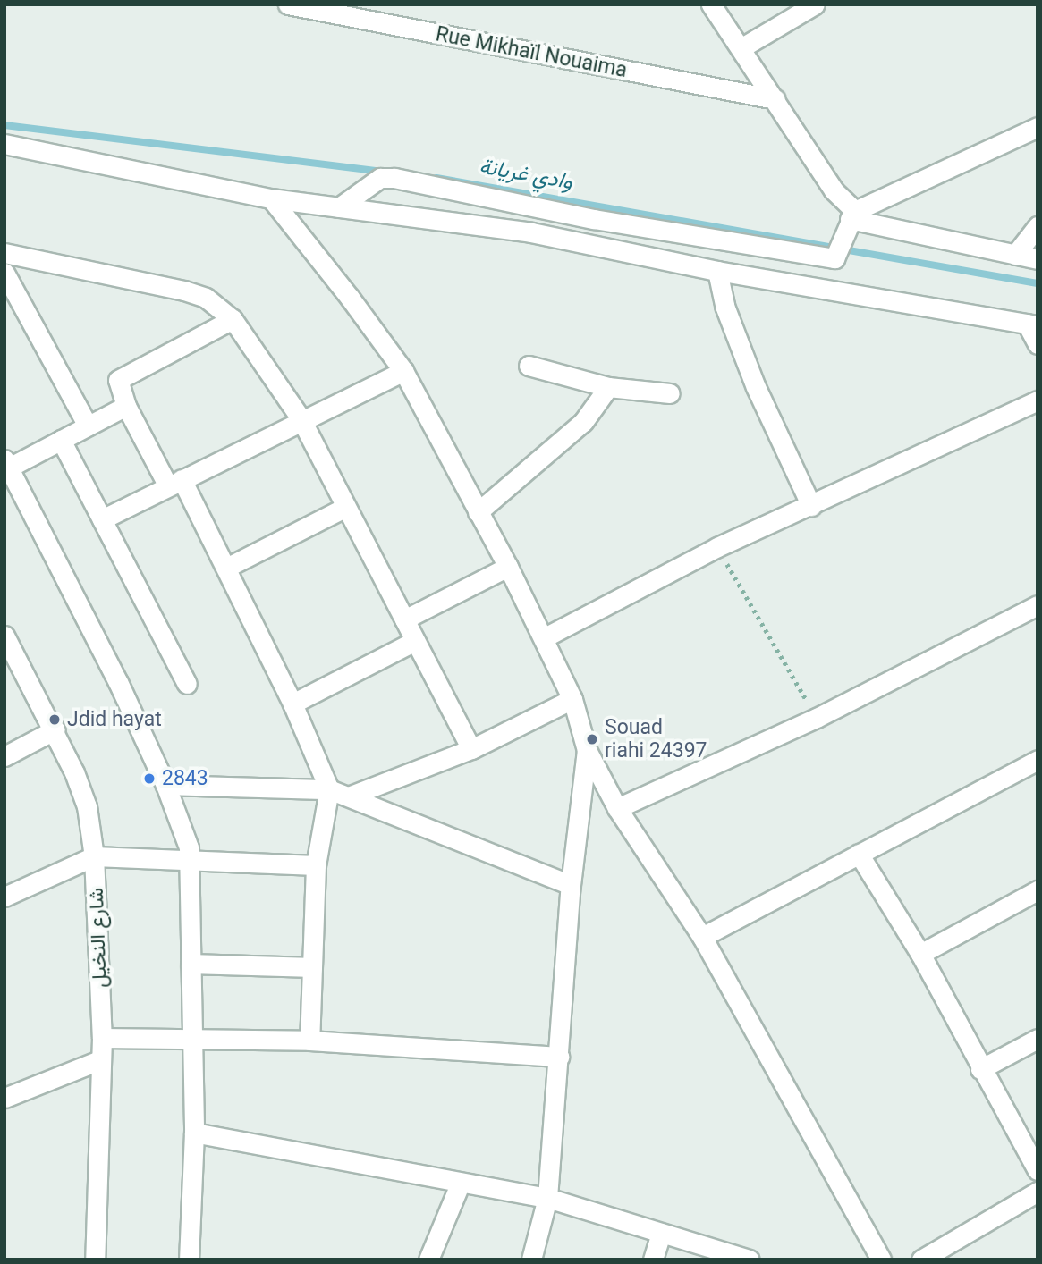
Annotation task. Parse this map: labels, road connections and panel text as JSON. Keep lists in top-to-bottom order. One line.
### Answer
{"streets":{"street":["Rue Mikhaïl Nouaima","شارع النخيل"]},"water":["وادي غريانة"],"places":["Jdid hayat","Souad riahi 24397","2843"]}
